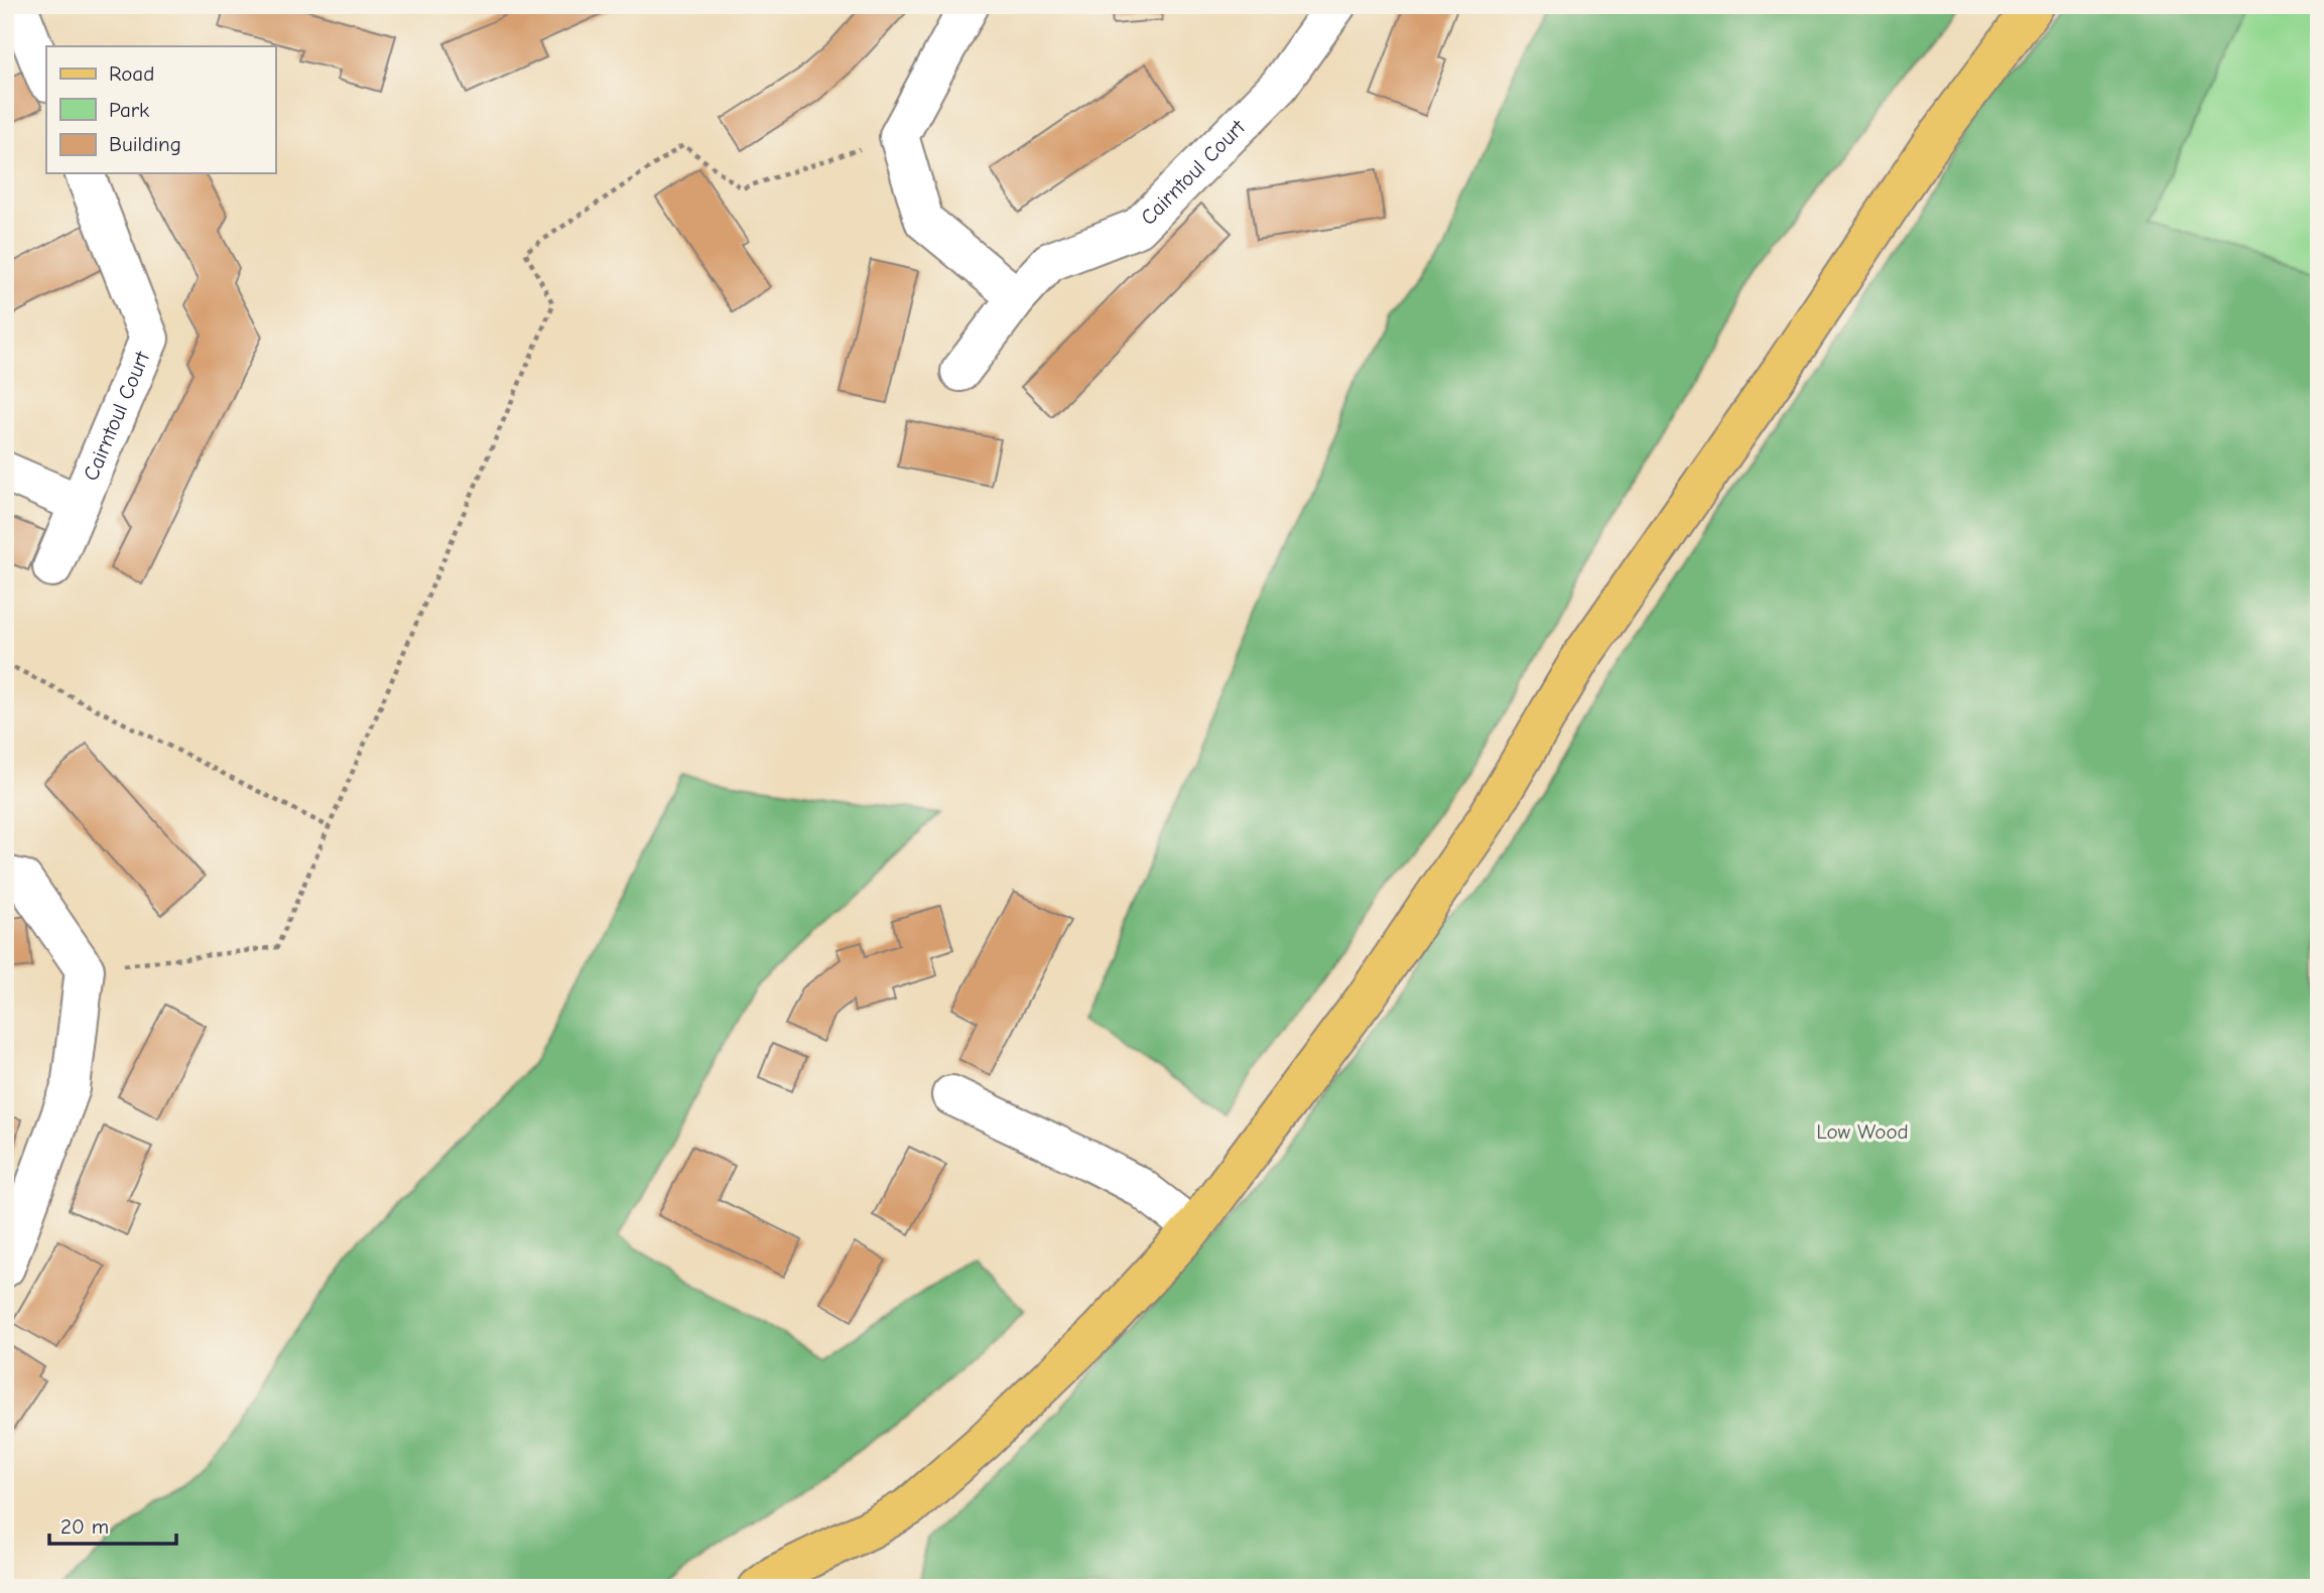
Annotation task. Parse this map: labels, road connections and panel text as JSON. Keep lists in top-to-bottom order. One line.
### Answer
{"streets":{"street":["Cairntoul Court"]},"parks":["Low Wood"],"legend":["Road","Park","Building"],"scale_bar":"20 m"}
